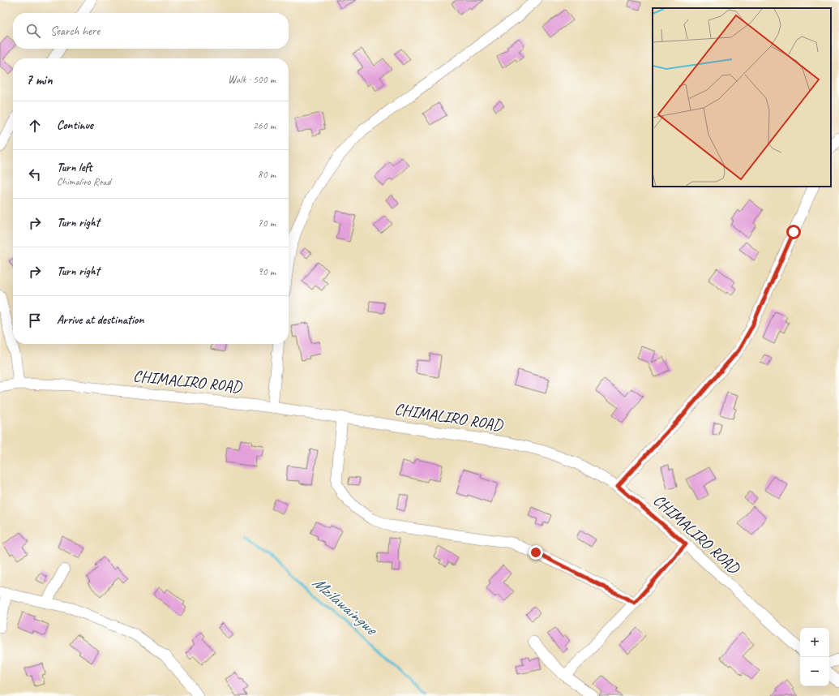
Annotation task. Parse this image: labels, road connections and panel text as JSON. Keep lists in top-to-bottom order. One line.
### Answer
{"streets":{"street":["CHIMALIRO ROAD"]},"water":["Mzilawaingwe"],"page":{"search":"Search here","heading":["7 min","Walk · 500 m"],"list":[["Continue","260 m"],["Turn left","Chimaliro Road","80 m"],["Turn right","70 m"],["Turn right","90 m"],"Arrive at destination"],"map_buttons":["+","−"]}}
